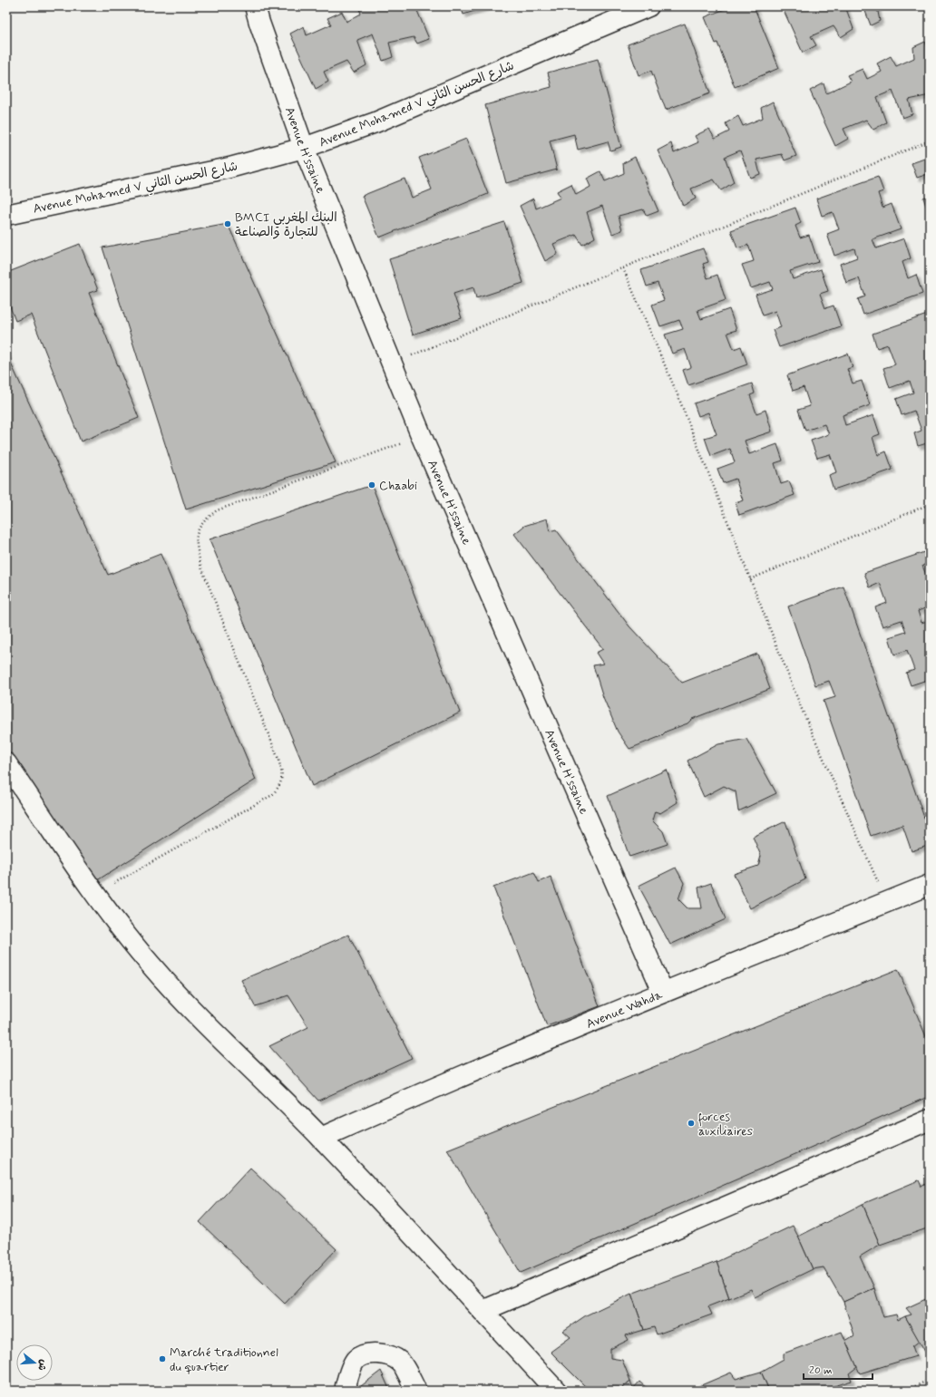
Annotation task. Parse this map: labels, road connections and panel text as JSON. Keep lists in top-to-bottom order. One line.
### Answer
{"streets":{"street":["Avenue Mohamed V شارع الحسن الثاني","Avenue H'ssaine","Avenue Wahda"]},"crossings":[["Avenue Mohamed V شارع الحسن الثاني","Avenue H'ssaine"],["Avenue H'ssaine","Avenue Wahda"]],"places":["BMCI البنك المغربي للتجارة والصناعة","Chaabi","forces auxiliaires","Marché traditionnel du quartier"],"scale_bar":"20 m","north":"right"}
